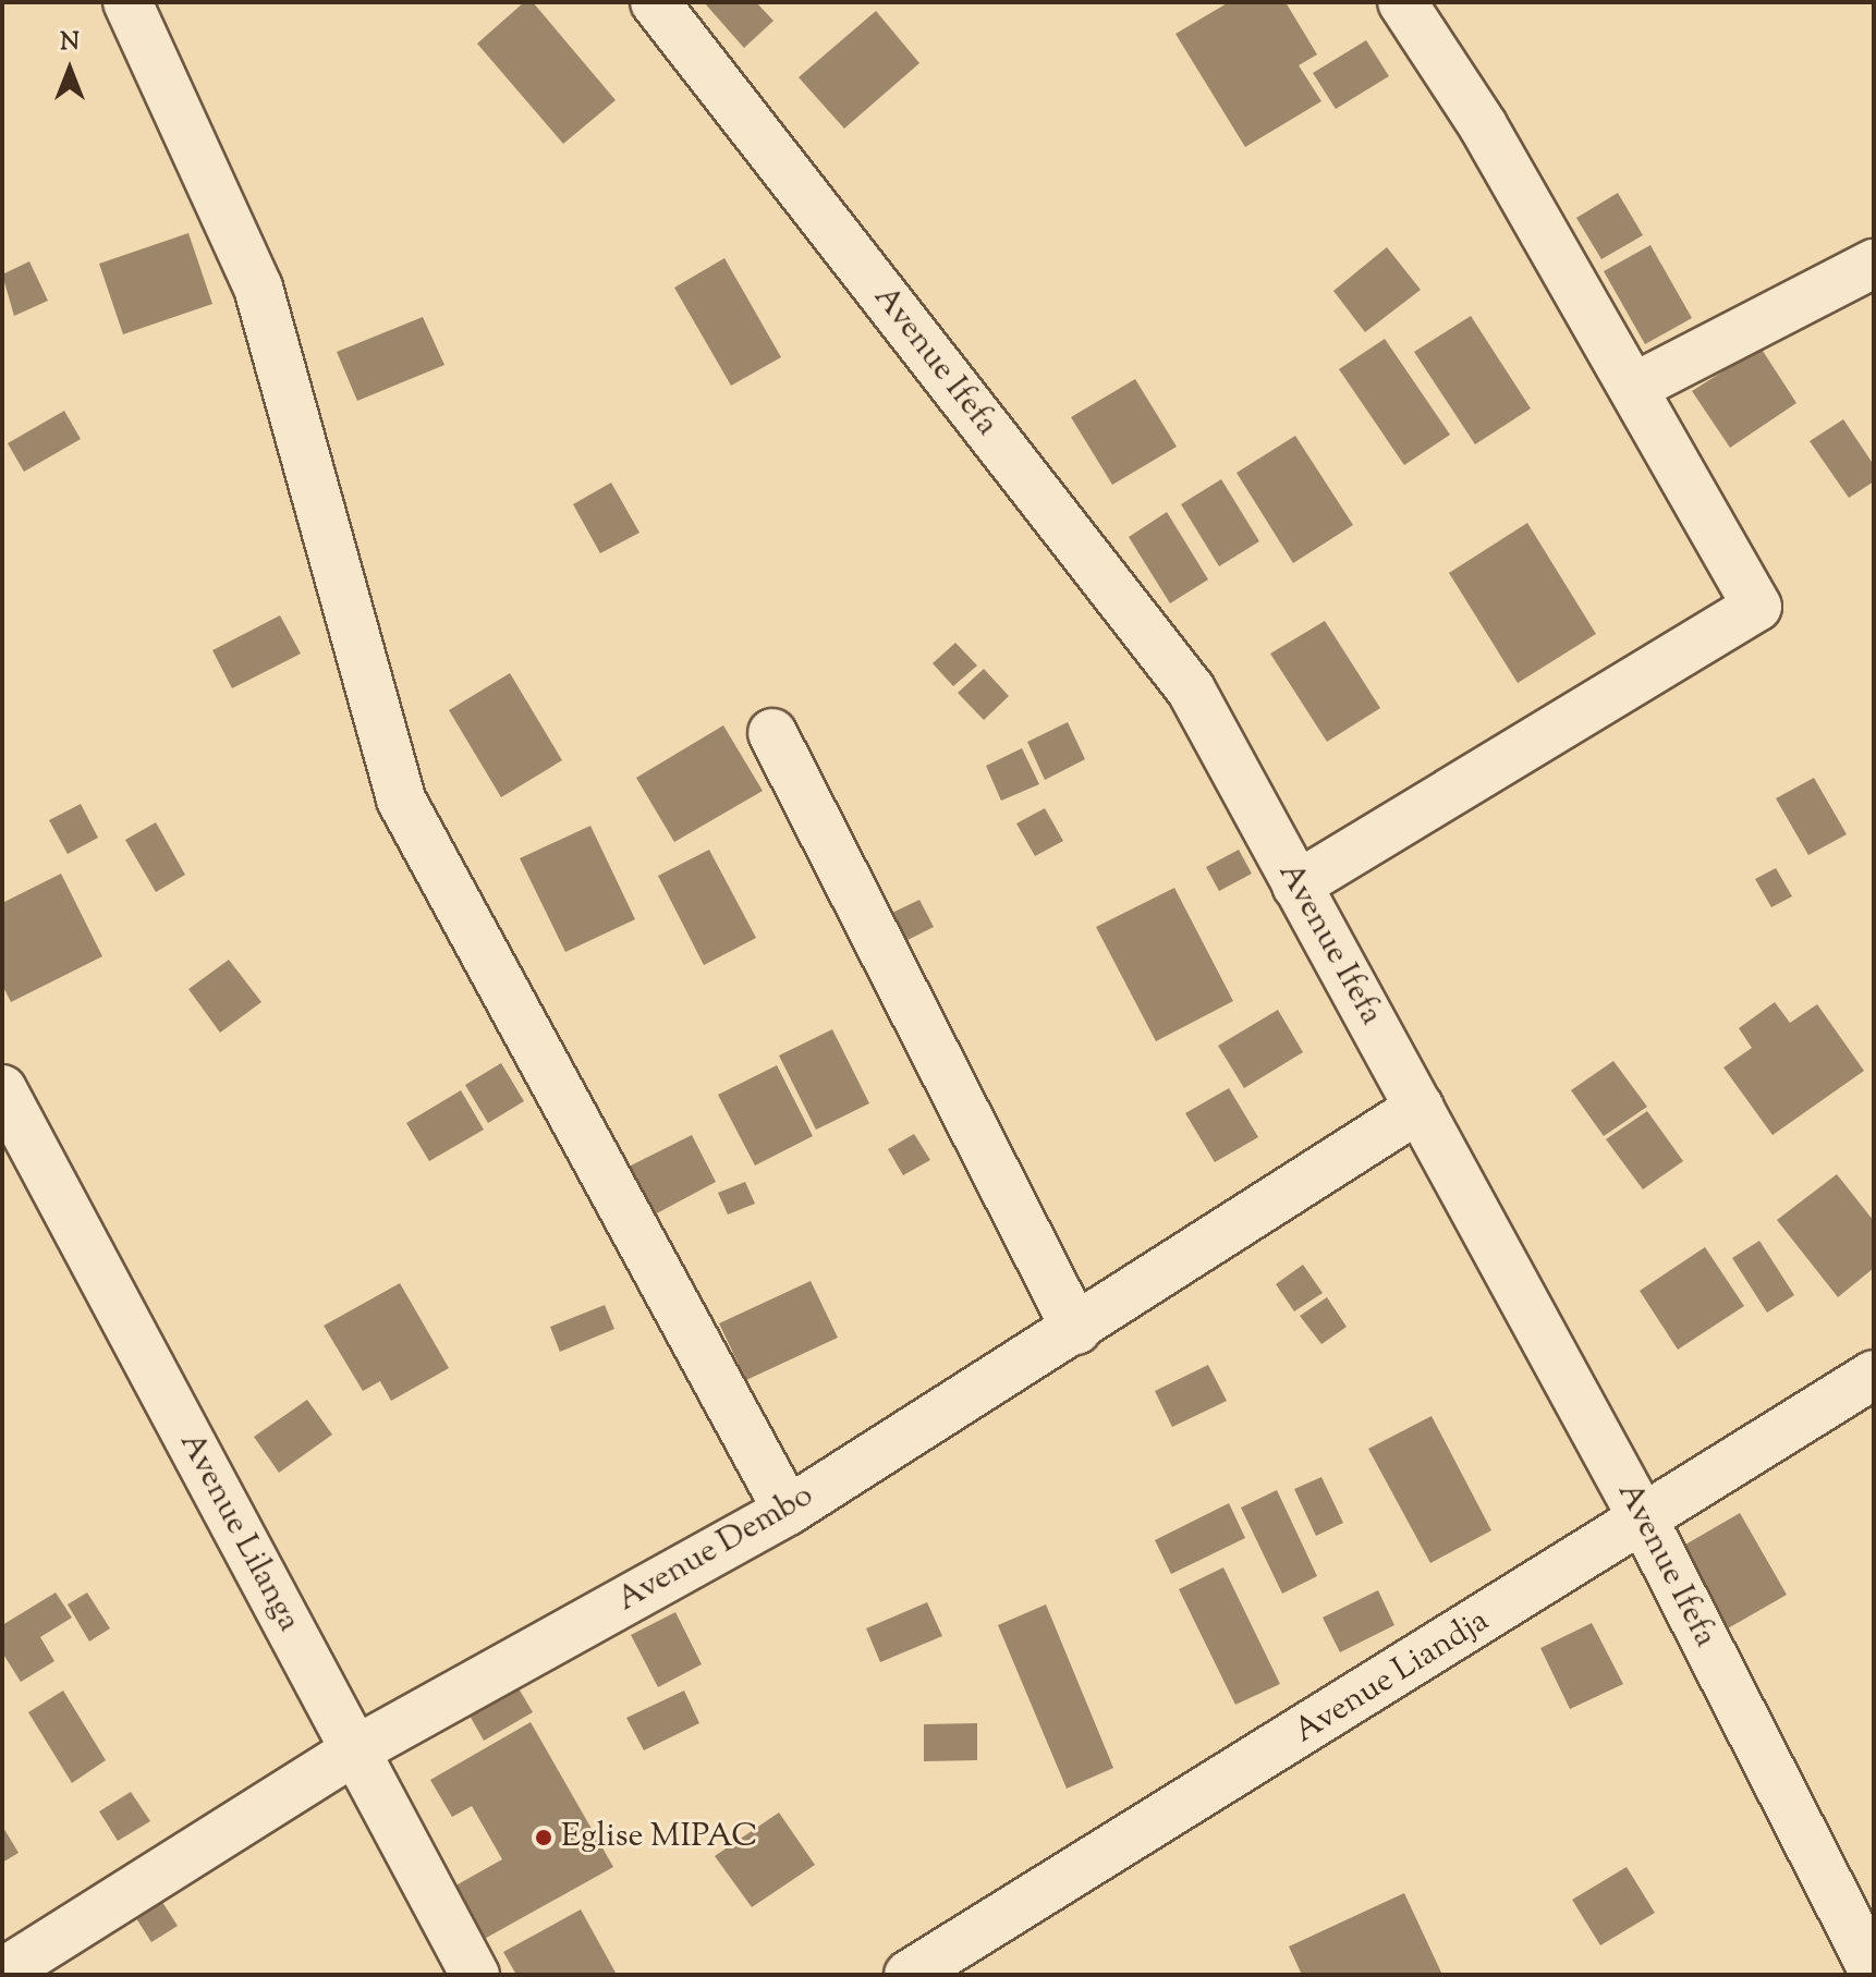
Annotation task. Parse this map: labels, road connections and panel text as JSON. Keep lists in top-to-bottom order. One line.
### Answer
{"streets":{"street":["Avenue Ifefa","Avenue Lilanga","Avenue Dembo","Avenue Liandja"]},"crossings":[["Avenue Ifefa","Avenue Dembo"],["Avenue Ifefa","Avenue Liandja"],["Avenue Lilanga","Avenue Dembo"]],"places":["Eglise MIPAC"],"north":"top"}
